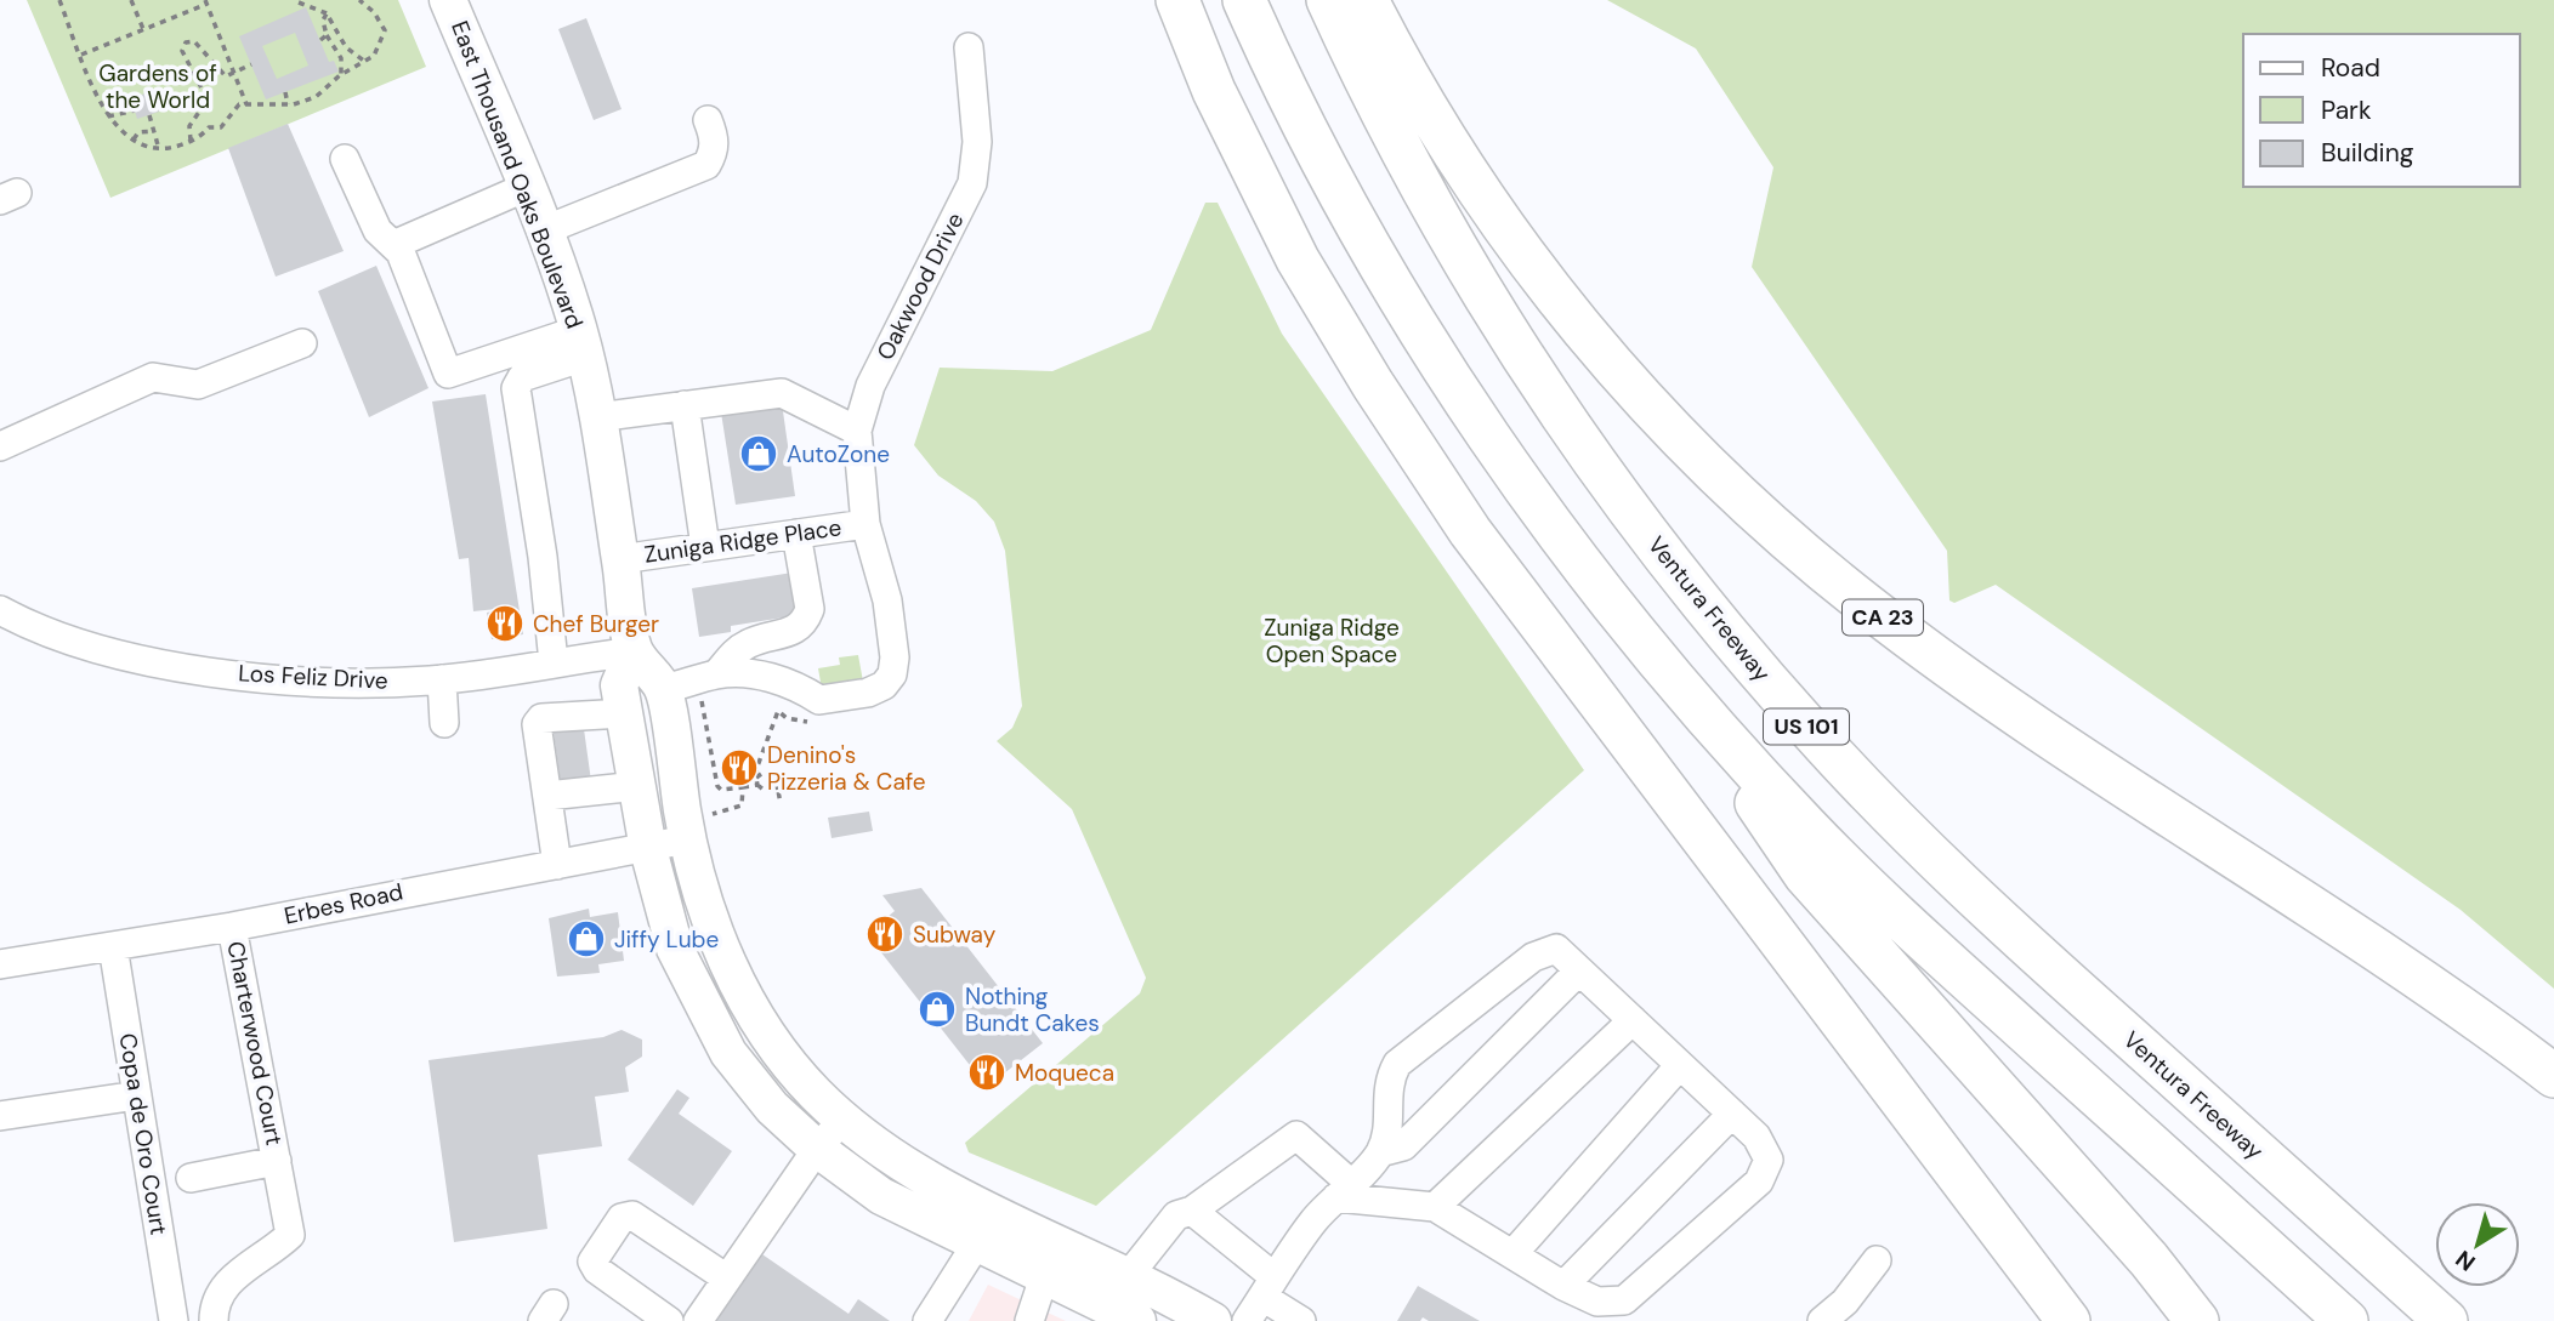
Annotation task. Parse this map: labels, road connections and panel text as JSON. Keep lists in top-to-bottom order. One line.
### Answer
{"streets":{"highway":["Ventura Freeway","CA 23","US 101"],"main road":["East Thousand Oaks Boulevard"],"street":["Oakwood Drive","Zuniga Ridge Place","Los Feliz Drive","Erbes Road","Charterwood Court","Copa de Oro Court"]},"crossings":[["East Thousand Oaks Boulevard","Zuniga Ridge Place"],["East Thousand Oaks Boulevard","Los Feliz Drive"],["East Thousand Oaks Boulevard","Erbes Road"],["Oakwood Drive","Zuniga Ridge Place"],["Erbes Road","Charterwood Court"],["Erbes Road","Copa de Oro Court"]],"parks":["Gardens of the World","Zuniga Ridge Open Space"],"places":{"shop":["AutoZone","Jiffy Lube","Nothing Bundt Cakes"],"restaurant":["Chef Burger","Denino's Pizzeria & Cafe","Subway","Moqueca"]},"legend":["Road","Park","Building"],"north":"bottom left"}
